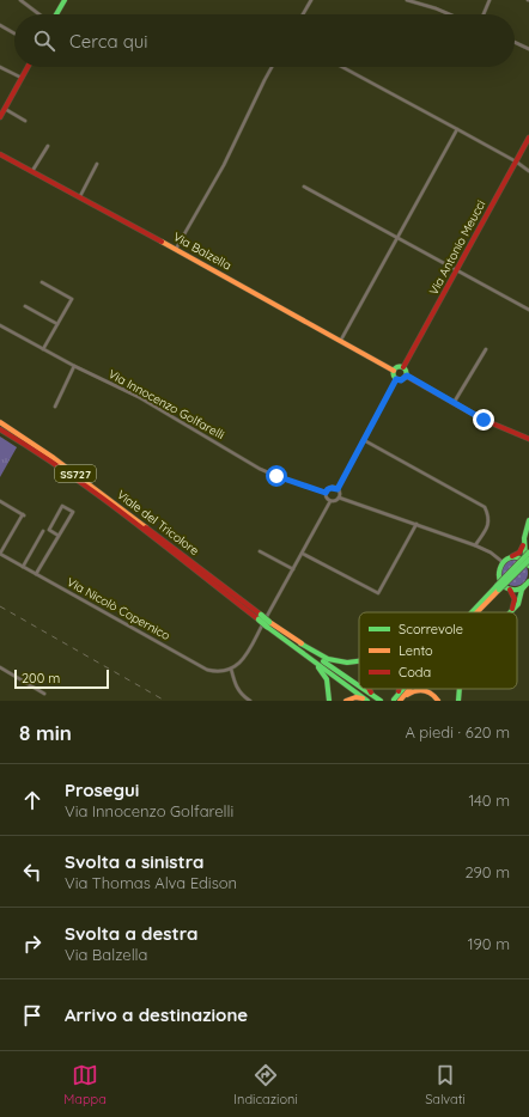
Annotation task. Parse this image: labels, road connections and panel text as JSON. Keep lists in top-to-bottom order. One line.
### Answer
{"streets":{"main road":["Via Antonio Meucci","Via Balzella","SS727","Viale del Tricolore"],"street":["Via Innocenzo Golfarelli","Via Nicolò Copernico"]},"crossings":[["Via Antonio Meucci","Via Balzella"]],"legend":["Scorrevole","Lento","Coda"],"scale_bar":"200 m","page":{"search":"Cerca qui","scale":"200 m","heading":["8 min","A piedi · 620 m"],"list":[["Prosegui","Via Innocenzo Golfarelli","140 m"],["Svolta a sinistra","Via Thomas Alva Edison","290 m"],["Svolta a destra","Via Balzella","190 m"],"Arrivo a destinazione"],"nav":["Mappa","Indicazioni","Salvati"]}}
